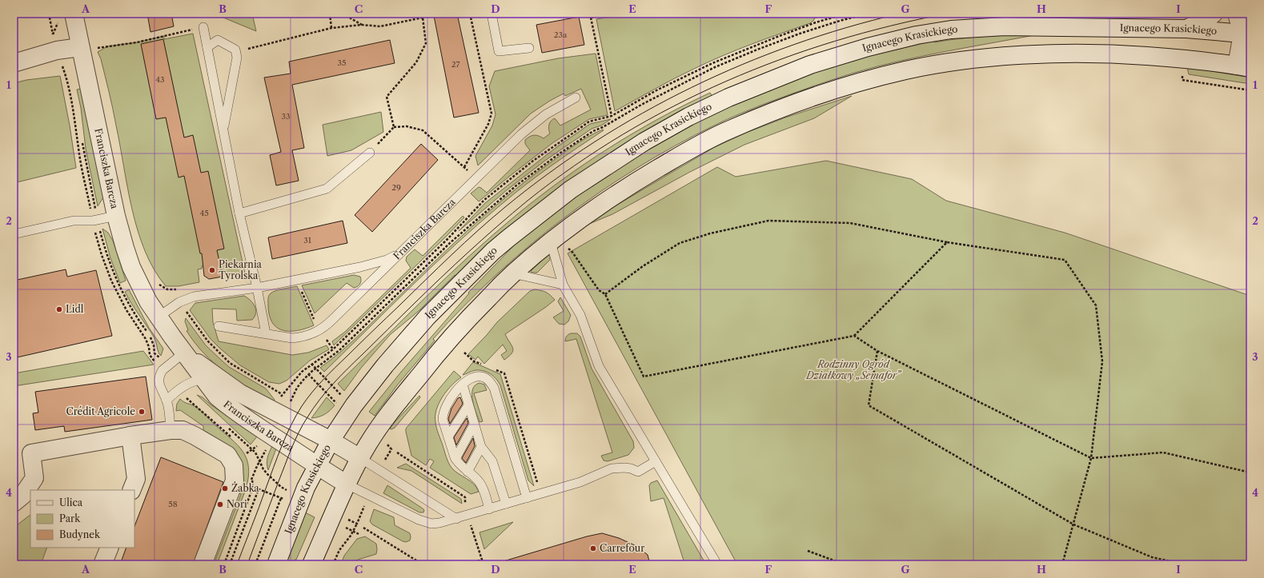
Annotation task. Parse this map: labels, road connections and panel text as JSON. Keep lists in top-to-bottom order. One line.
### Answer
{"streets":{"main road":["Ignacego Krasickiego","Franciszka Barcza"]},"crossings":[["Ignacego Krasickiego","Franciszka Barcza"]],"parks":["Rodzinny Ogród Działkowy „Semafor”"],"places":["Piekarnia Tyrolska","Lidl","Crédit Agricole","Żabka","Nori","Carrefour"],"house_numbers":["23a","35","27","43","33","29","45","31","58"],"legend":["Ulica","Park","Budynek"],"grid":{"columns":["A","B","C","D","E","F","G","H","I"],"rows":["1","2","3","4"]}}
